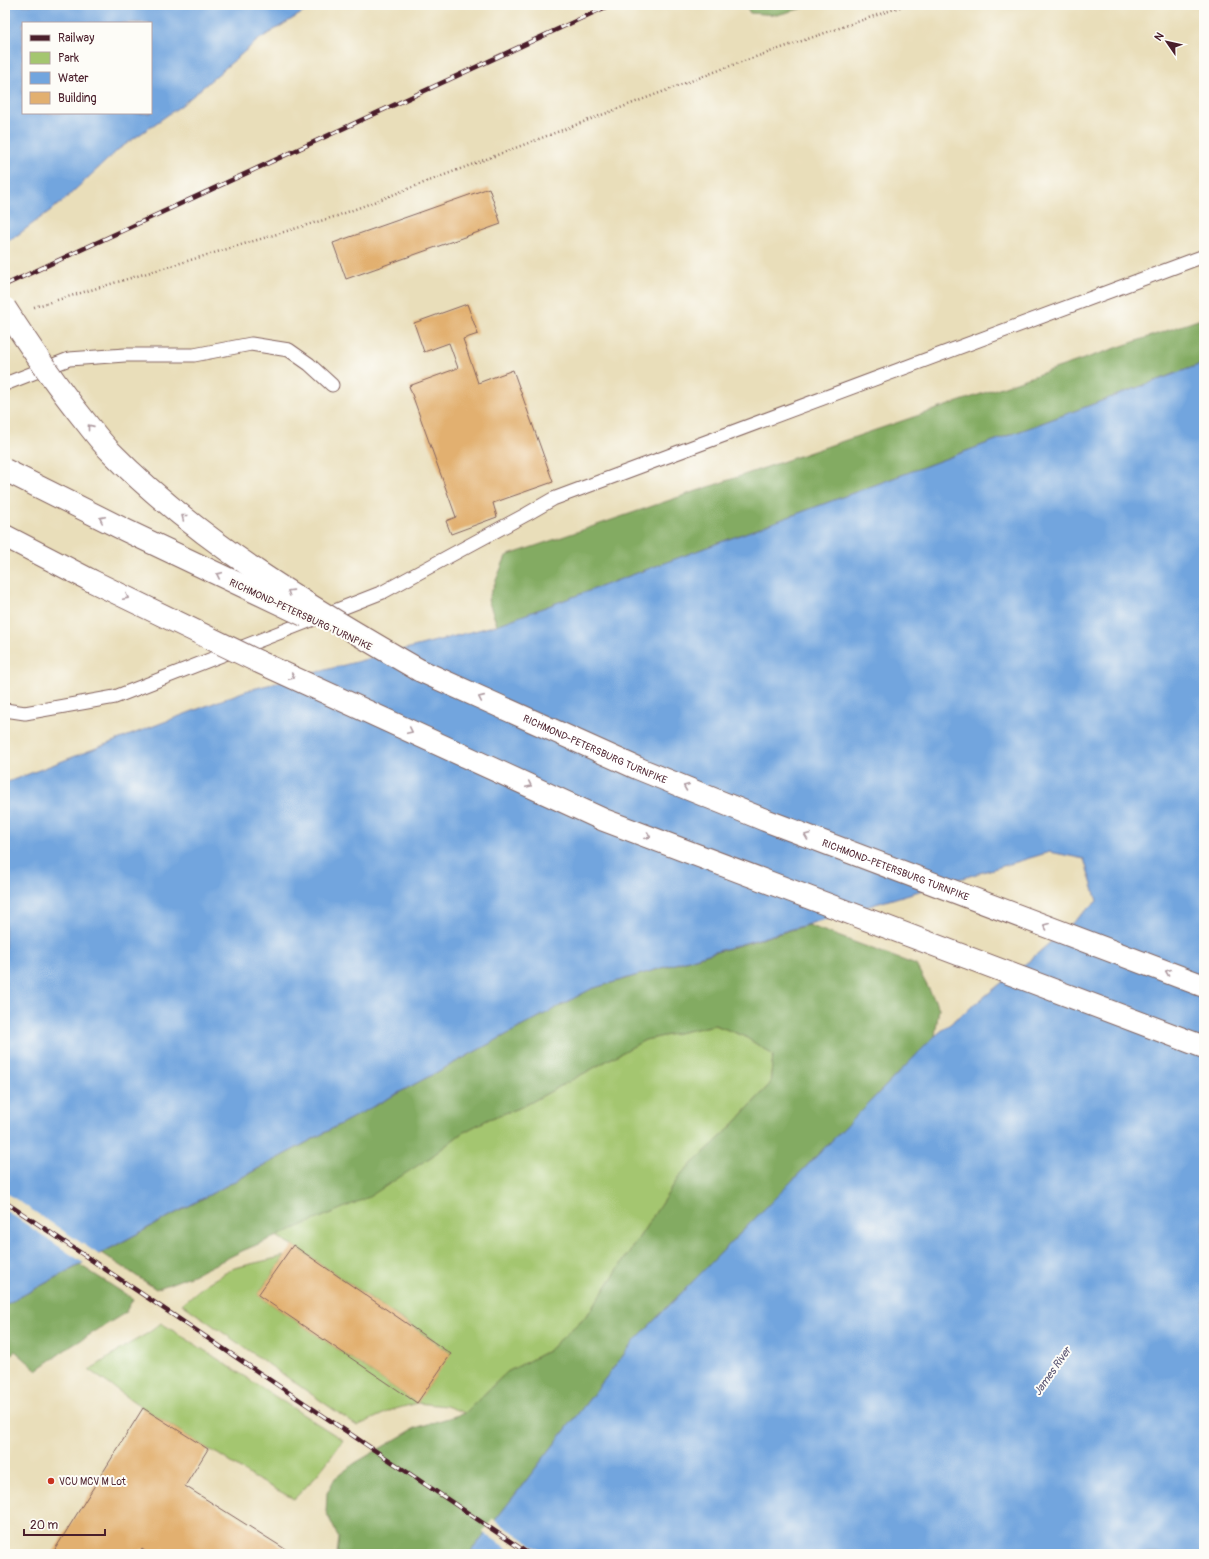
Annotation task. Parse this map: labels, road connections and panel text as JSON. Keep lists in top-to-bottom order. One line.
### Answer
{"streets":{"highway":["RICHMOND-PETERSBURG TURNPIKE"]},"water":["James River"],"places":["VCU MCV M Lot"],"legend":["Railway","Park","Water","Building"],"scale_bar":"20 m","north":"top left"}
